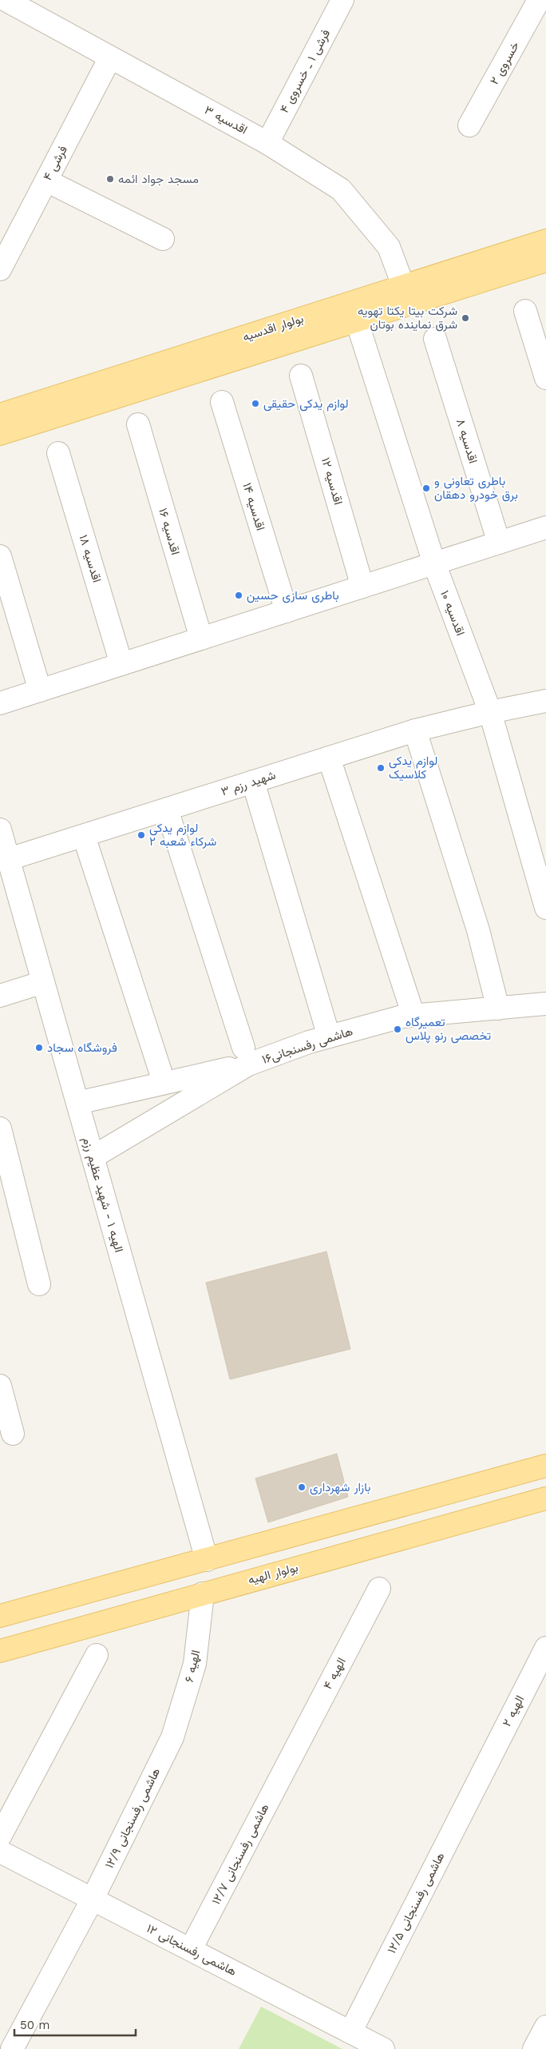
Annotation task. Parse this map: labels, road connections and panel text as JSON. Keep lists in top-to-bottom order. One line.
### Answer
{"streets":{"main road":["بولوار اقدسیه","بولوار الهیه"],"street":["خسروی ۲","فرشی ۱ ـ خسروی ۴","اقدسیه ۳","فرشی ۴","اقدسیه ۸","اقدسیه ۱۲","اقدسیه ۱۴","اقدسیه ۱۶","اقدسیه ۱۸","اقدسیه ۱۰","شهید رزم ۳","هاشمی رفسنجانی۱۶","الهیه ۱ - شهید عظیم رزم","الهیه ۶","الهیه ۴","الهیه ۲","هاشمی رفسنجانی ۱۲/۹","هاشمی رفسنجانی ۱۲/۷","هاشمی رفسنجانی ۱۲/۵","هاشمی رفسنجانی ۱۲"]},"crossings":[["فرشی ۱ ـ خسروی ۴","اقدسیه ۳"],["اقدسیه ۳","فرشی ۴"],["اقدسیه ۳","بولوار اقدسیه"],["بولوار اقدسیه","اقدسیه ۱۰"],["اقدسیه ۱۰","شهید رزم ۳"],["شهید رزم ۳","الهیه ۱ - شهید عظیم رزم"],["هاشمی رفسنجانی۱۶","الهیه ۱ - شهید عظیم رزم"],["بولوار الهیه","الهیه ۶"],["الهیه ۶","هاشمی رفسنجانی ۱۲/۹"],["الهیه ۴","هاشمی رفسنجانی ۱۲/۷"],["الهیه ۲","هاشمی رفسنجانی ۱۲/۵"],["هاشمی رفسنجانی ۱۲/۹","هاشمی رفسنجانی ۱۲"],["هاشمی رفسنجانی ۱۲/۷","هاشمی رفسنجانی ۱۲"],["هاشمی رفسنجانی ۱۲/۵","هاشمی رفسنجانی ۱۲"]],"places":["مسجد جواد ائمه","شرکت بیتا یکتا تهویه شرق نماینده بوتان","لوازم یدکی حقیقی","باطری تعاونی و برق خودرو دهقان","باطری سازی حسین","لوازم یدکی کلاسیک","لوازم یدکی شرکاء شعبه ۲","تعمیرگاه تخصصی رنو پلاس","فروشگاه سجاد","بازار شهرداری"],"scale_bar":"50 m"}
